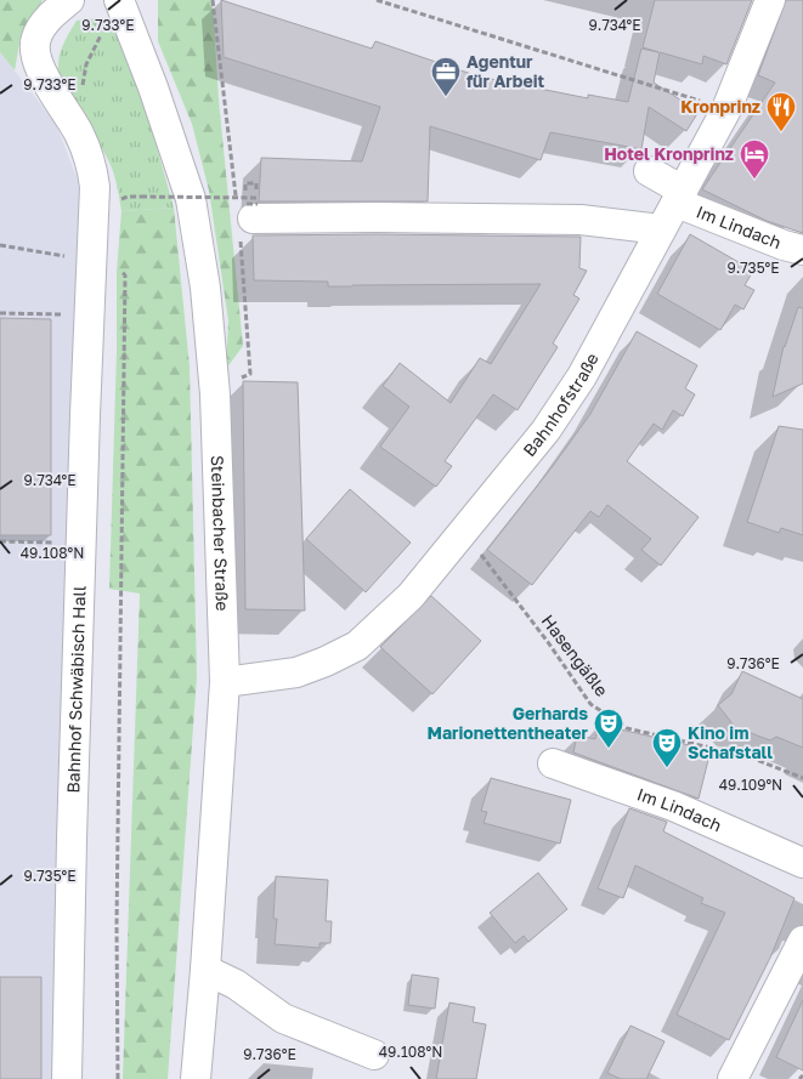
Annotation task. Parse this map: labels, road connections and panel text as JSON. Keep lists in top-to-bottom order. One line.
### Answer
{"streets":{"street":["Im Lindach","Bahnhofstraße","Steinbacher Straße","Bahnhof Schwäbisch Hall"],"path":["Hasengäßle"]},"crossings":[["Im Lindach","Bahnhofstraße"],["Bahnhofstraße","Steinbacher Straße"],["Bahnhofstraße","Hasengäßle"]],"places":{"office":["Agentur für Arbeit"],"restaurant":["Kronprinz"],"hotel":["Hotel Kronprinz"],"theatre":["Gerhards Marionettentheater","Kino im Schafstall"]},"coordinates":["9.733°E","9.734°E","9.735°E","49.108°N","9.736°E","49.109°N"]}
